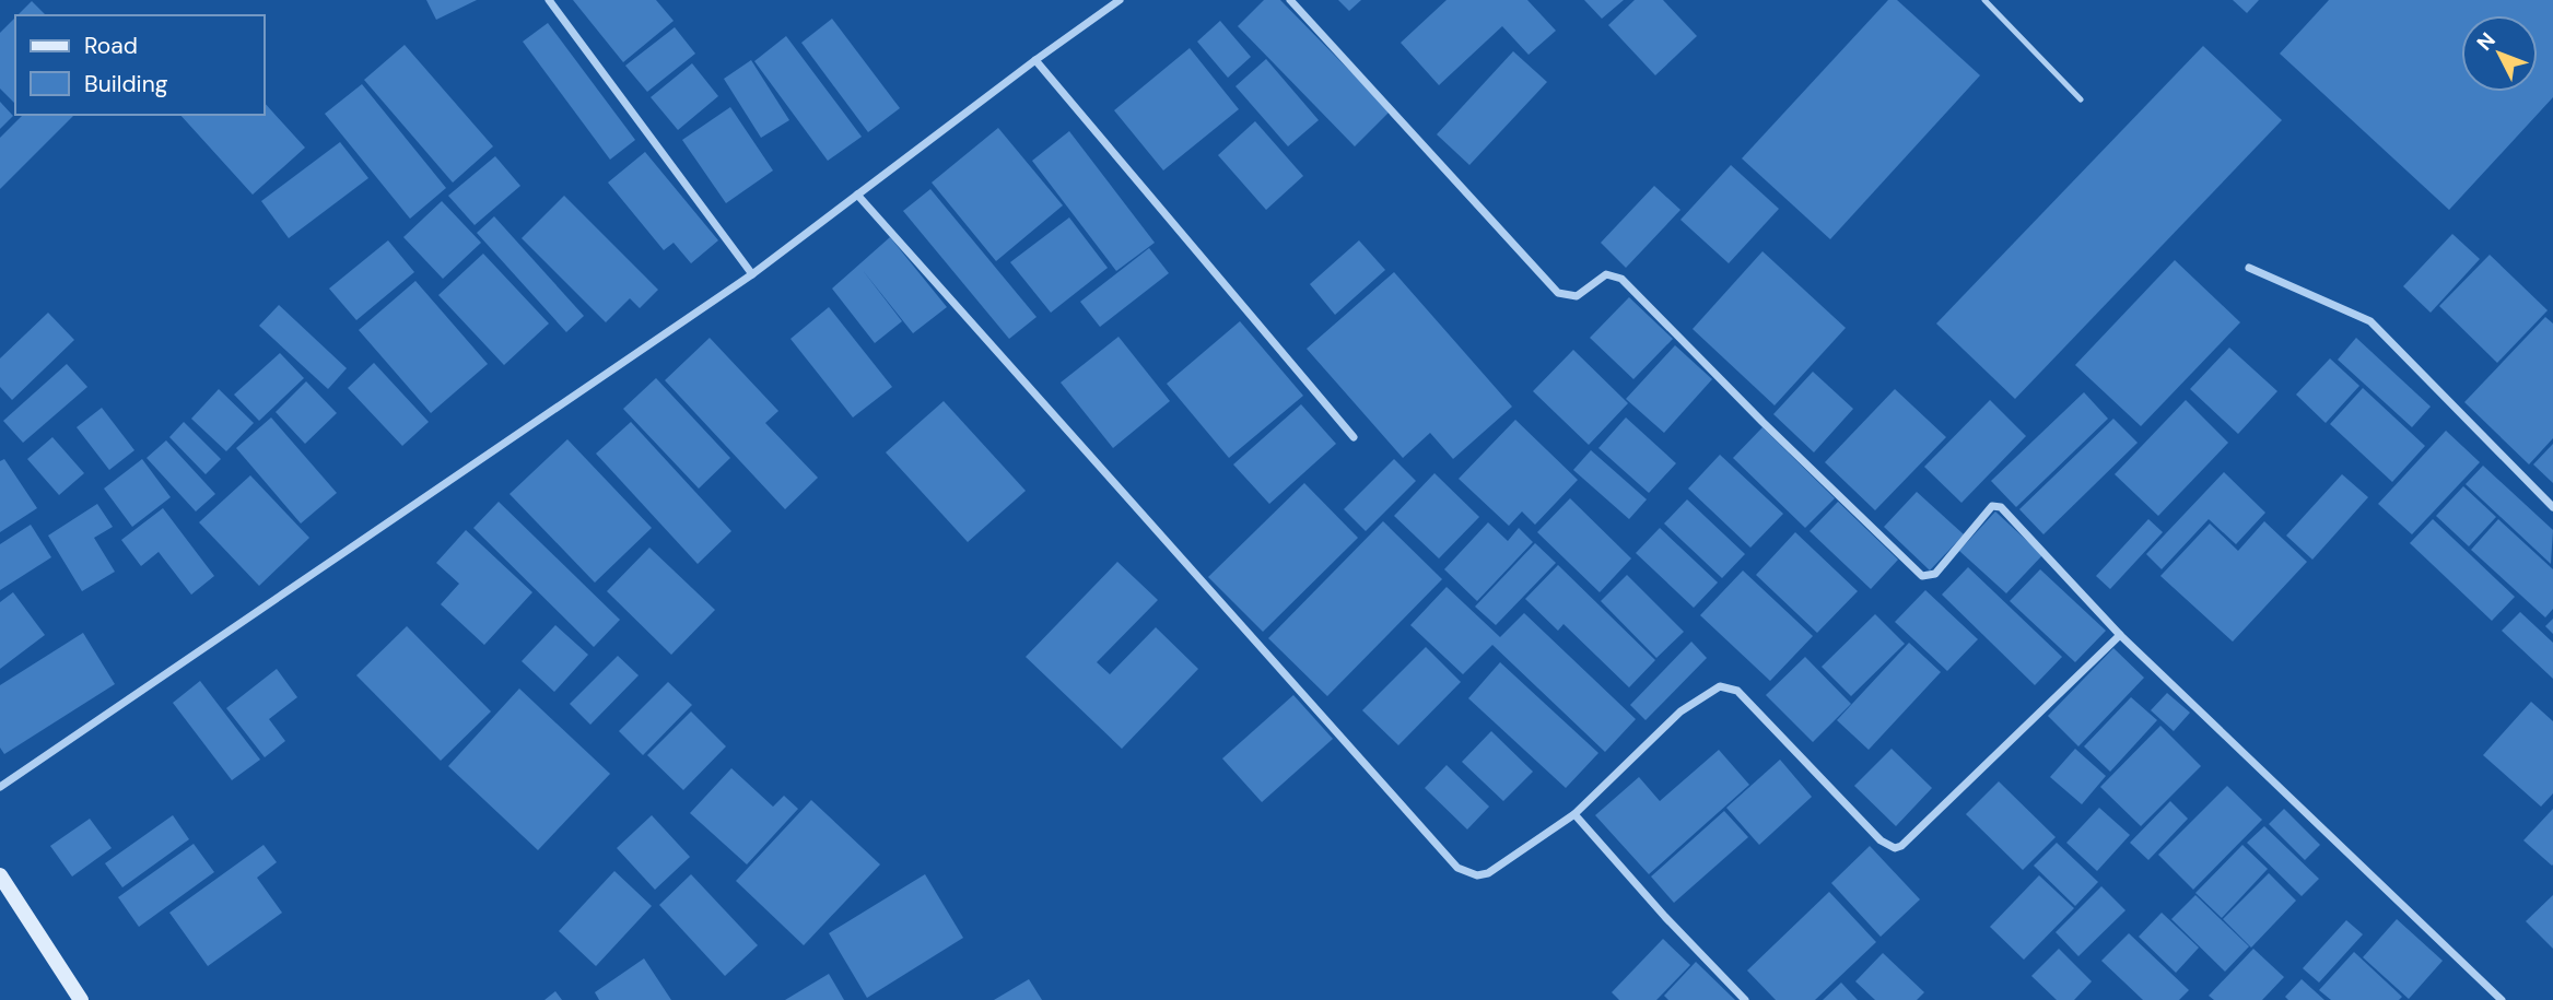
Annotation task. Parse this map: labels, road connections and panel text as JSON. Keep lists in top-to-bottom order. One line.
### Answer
{"legend":["Road","Building"],"north":"top left"}
